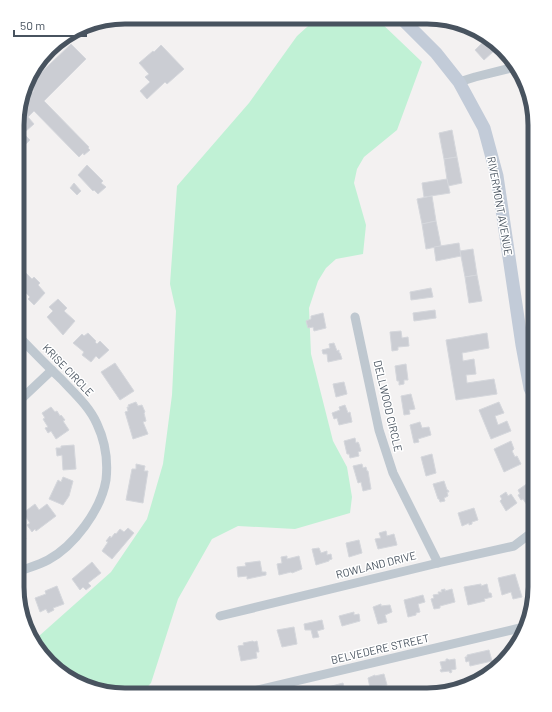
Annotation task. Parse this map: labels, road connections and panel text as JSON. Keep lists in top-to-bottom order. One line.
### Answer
{"streets":{"main road":["RIVERMONT AVENUE"],"street":["KRISE CIRCLE","DELLWOOD CIRCLE","ROWLAND DRIVE","BELVEDERE STREET"]},"crossings":[["DELLWOOD CIRCLE","ROWLAND DRIVE"]],"scale_bar":"50 m"}
